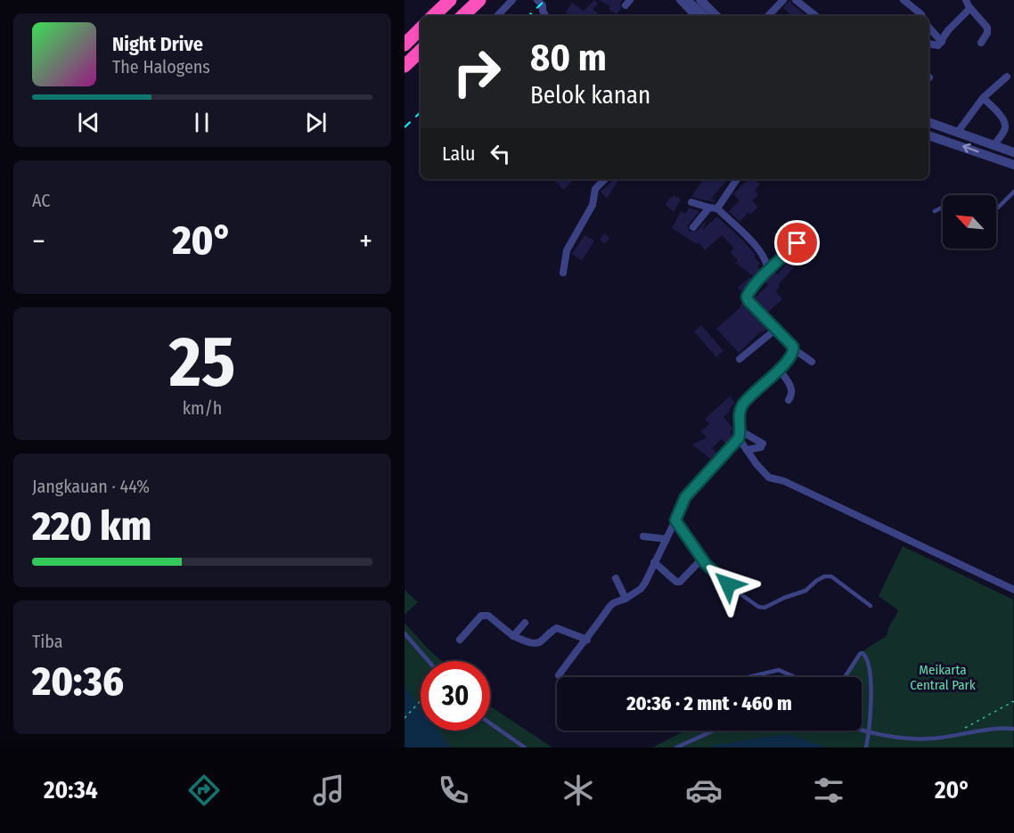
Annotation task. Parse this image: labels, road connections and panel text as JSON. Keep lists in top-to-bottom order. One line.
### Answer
{"parks":["Meikarta Central Park"],"north":"top left","page":{"turn":["80 m","Belok kanan"],"song":["Night Drive","The Halogens"],"then":"Lalu","tile":["AC",["25","km/h"],["Jangkauan · 44%","220 km"],["Tiba","20:36"]],"heat":["−","20°","+"],"limit":"30","trip":"20:36 · 2 mnt · 460 m","tabs":["20:34","20°"]}}
